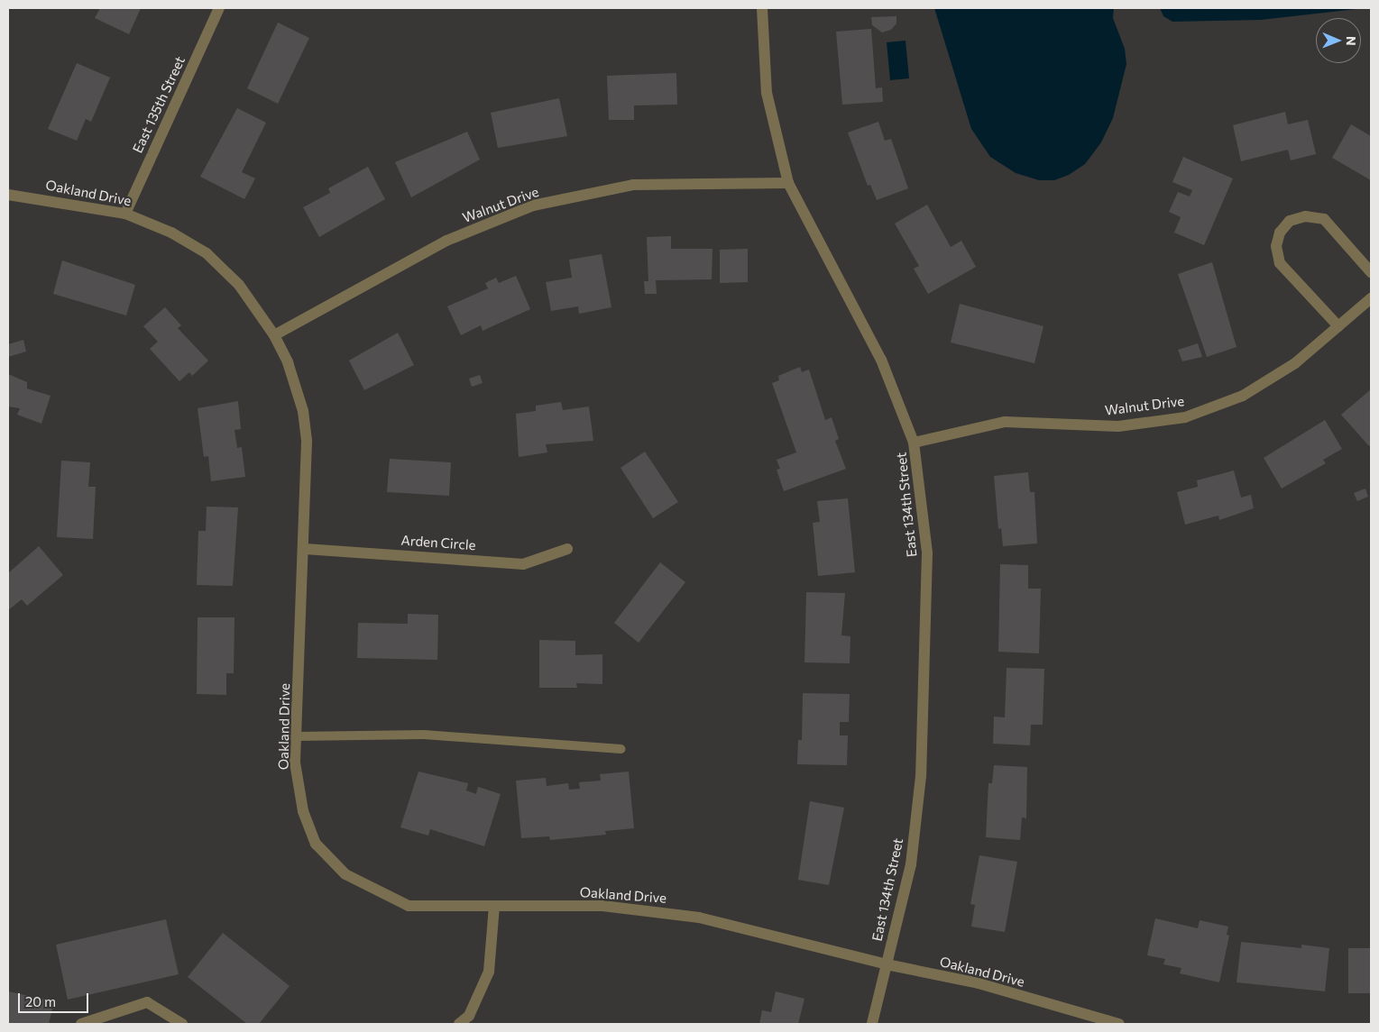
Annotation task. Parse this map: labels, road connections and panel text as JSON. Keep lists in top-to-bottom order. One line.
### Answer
{"streets":{"street":["East 135th Street","Oakland Drive","Walnut Drive","East 134th Street","Arden Circle"]},"crossings":[["East 135th Street","Oakland Drive"],["Oakland Drive","Walnut Drive"],["Oakland Drive","East 134th Street"],["Oakland Drive","Arden Circle"],["Walnut Drive","East 134th Street"]],"scale_bar":"20 m","north":"right"}
